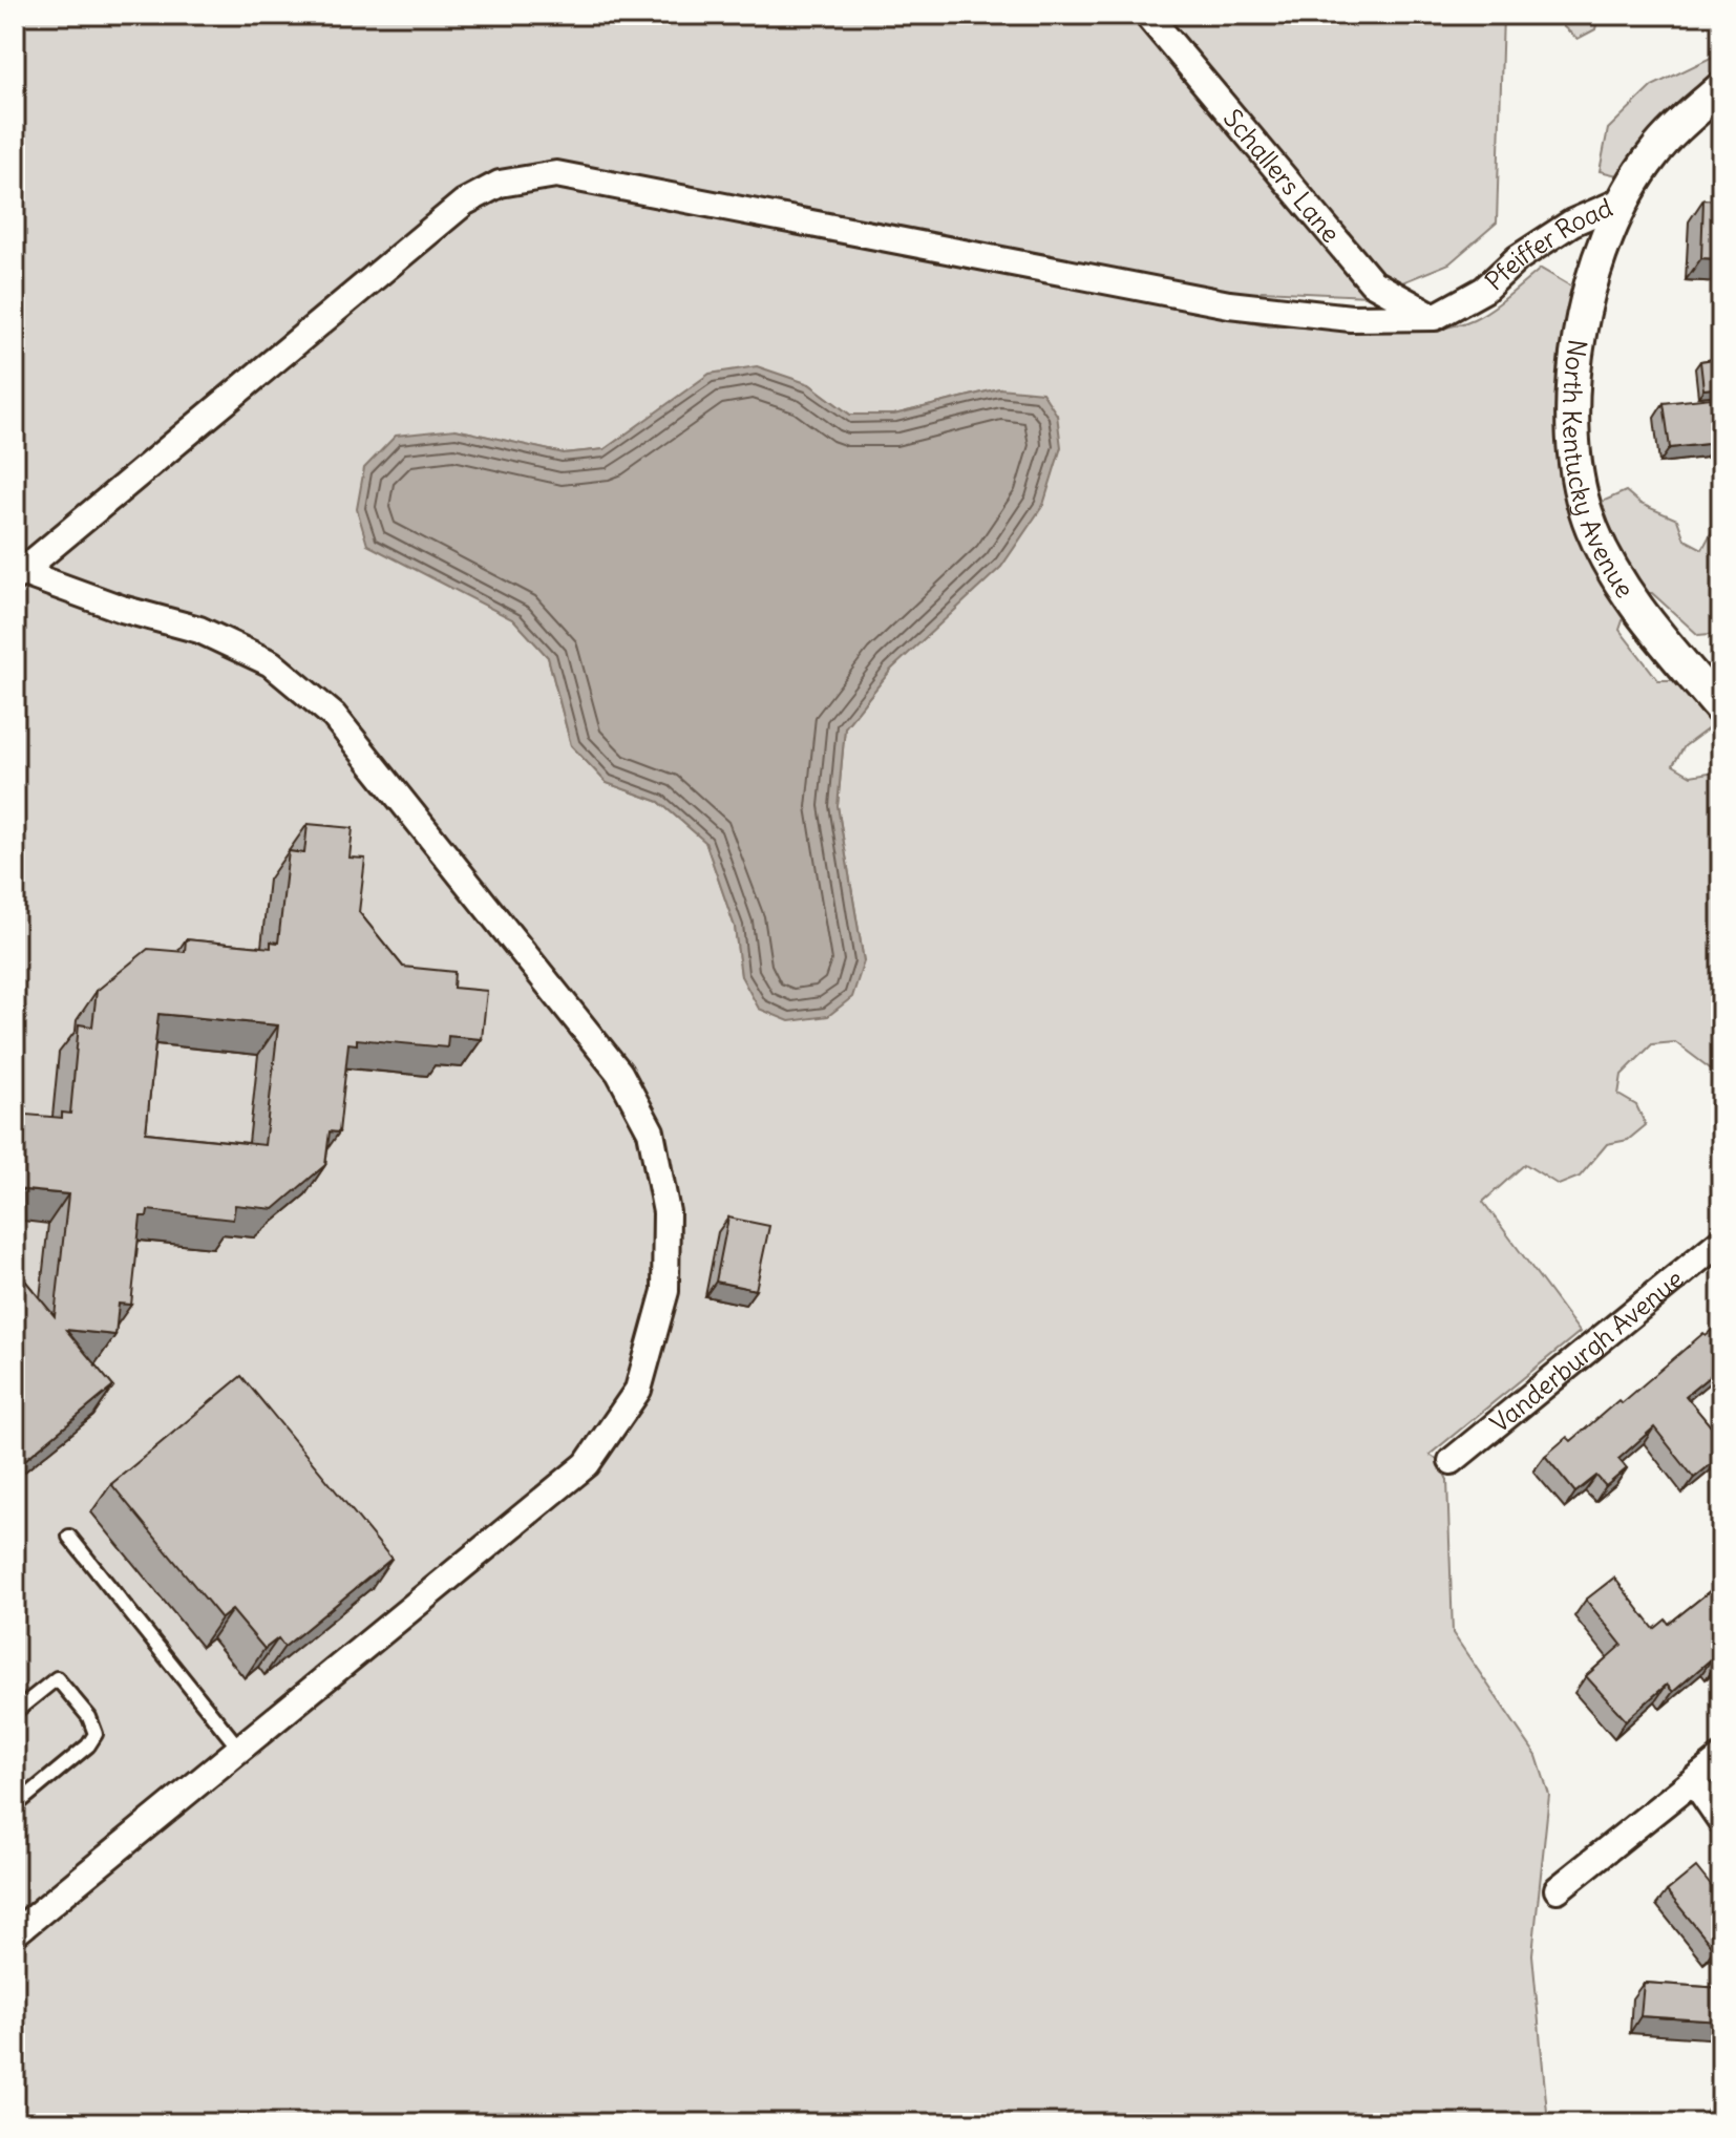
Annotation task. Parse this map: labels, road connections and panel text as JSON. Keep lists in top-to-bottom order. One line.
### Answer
{"streets":{"street":["Schallers Lane","Pfeiffer Road","North Kentucky Avenue","Vanderburgh Avenue"]},"crossings":[["Schallers Lane","Pfeiffer Road"],["Pfeiffer Road","North Kentucky Avenue"]]}
